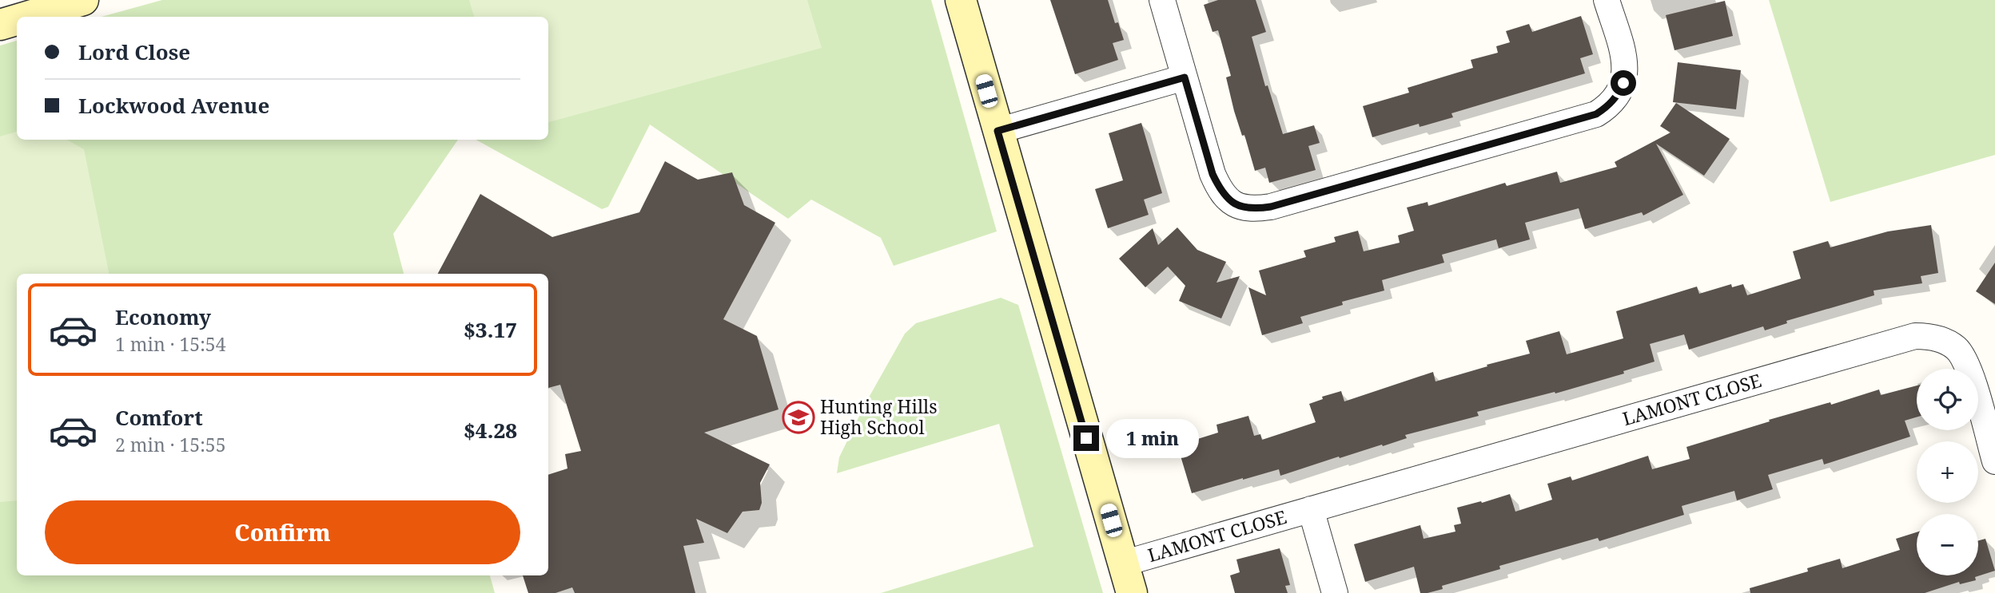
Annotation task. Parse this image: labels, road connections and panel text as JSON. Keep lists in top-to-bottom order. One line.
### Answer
{"streets":{"street":["LAMONT CLOSE"]},"places":{"school or university":["Hunting Hills High School"]},"page":{"banner":["Lord Close","Lockwood Avenue"],"list":[{"name":"Economy","note":"1 min · 15:54","value":"$3.17"},{"name":"Comfort","note":"2 min · 15:55","value":"$4.28"}],"map_buttons":["+","−"],"bubble":"1 min","buttons":"Confirm"}}
